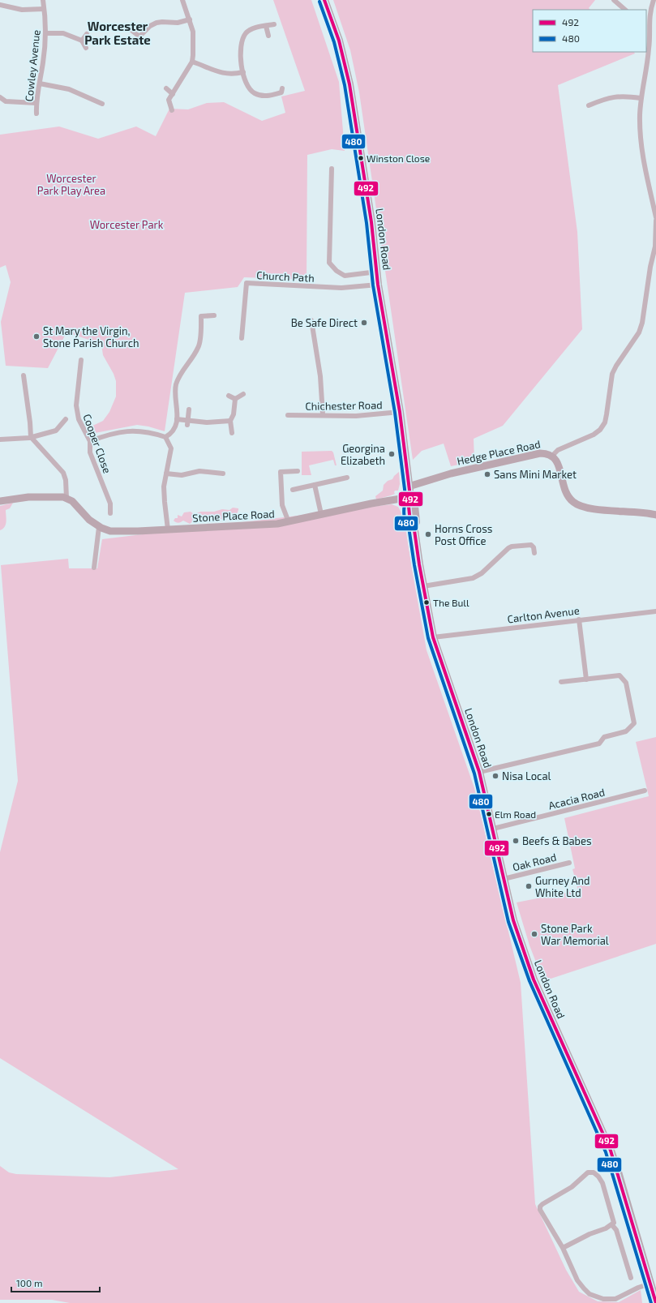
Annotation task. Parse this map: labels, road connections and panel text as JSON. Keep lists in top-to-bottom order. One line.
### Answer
{"streets":{"main road":["London Road"],"street":["Cowley Avenue","Church Path","Chichester Road","Cooper Close","Hedge Place Road","Stone Place Road","Carlton Avenue","Acacia Road","Oak Road"]},"crossings":[["London Road","Church Path"],["London Road","Chichester Road"],["London Road","Hedge Place Road"],["London Road","Stone Place Road"],["London Road","Carlton Avenue"],["London Road","Acacia Road"],["London Road","Oak Road"]],"districts":["Worcester Park Estate"],"parks":["Worcester Park Play Area","Worcester Park"],"places":["Winston Close","Be Safe Direct","St Mary the Virgin, Stone Parish Church","Georgina Elizabeth","Sans Mini Market","Horns Cross Post Office","The Bull","Nisa Local","Elm Road","Beefs & Babes","Gurney And White Ltd","Stone Park War Memorial"],"lines":["transit line 492","transit line 480"],"legend":["492","480"],"scale_bar":"100 m"}
